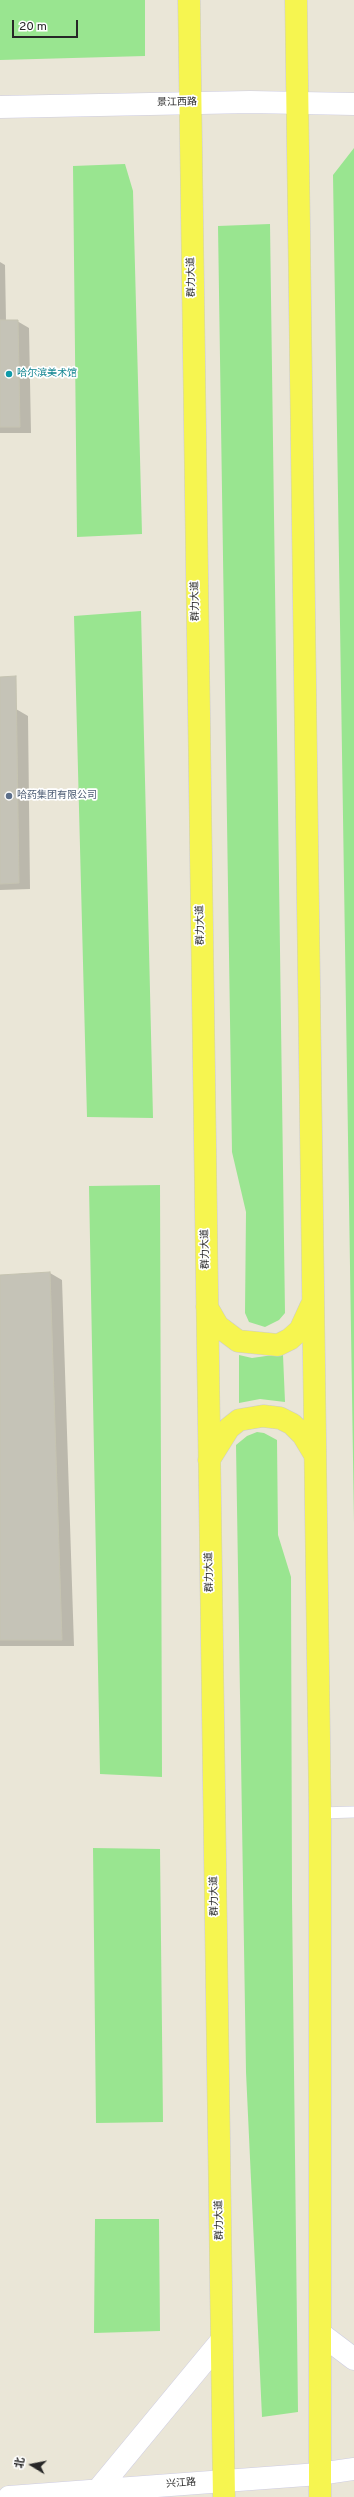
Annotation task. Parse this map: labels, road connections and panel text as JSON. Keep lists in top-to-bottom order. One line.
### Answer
{"streets":{"main road":["景江西路","群力大道","兴江路"]},"crossings":[["景江西路","群力大道"],["群力大道","兴江路"]],"places":["哈尔滨美术馆","哈药集团有限公司"],"scale_bar":"20 m","north":"left"}
